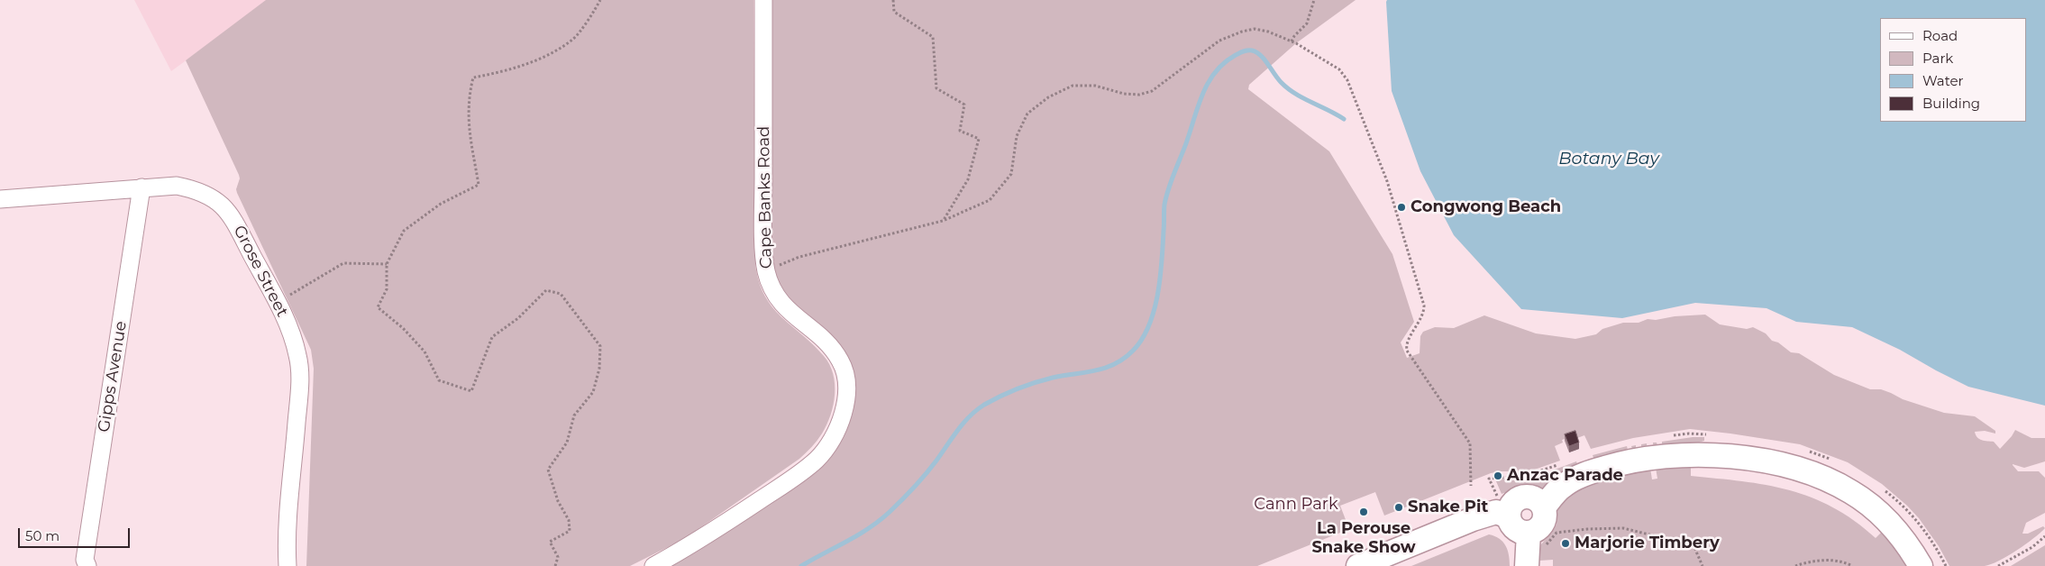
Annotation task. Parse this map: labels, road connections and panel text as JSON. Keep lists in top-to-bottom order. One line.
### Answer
{"streets":{"street":["Cape Banks Road","Grose Street","Gipps Avenue"]},"crossings":[["Grose Street","Gipps Avenue"]],"water":["Botany Bay"],"parks":["Cann Park"],"places":["Congwong Beach","Anzac Parade","Snake Pit","La Perouse Snake Show","Marjorie Timbery"],"legend":["Road","Park","Water","Building"],"scale_bar":"50 m"}
